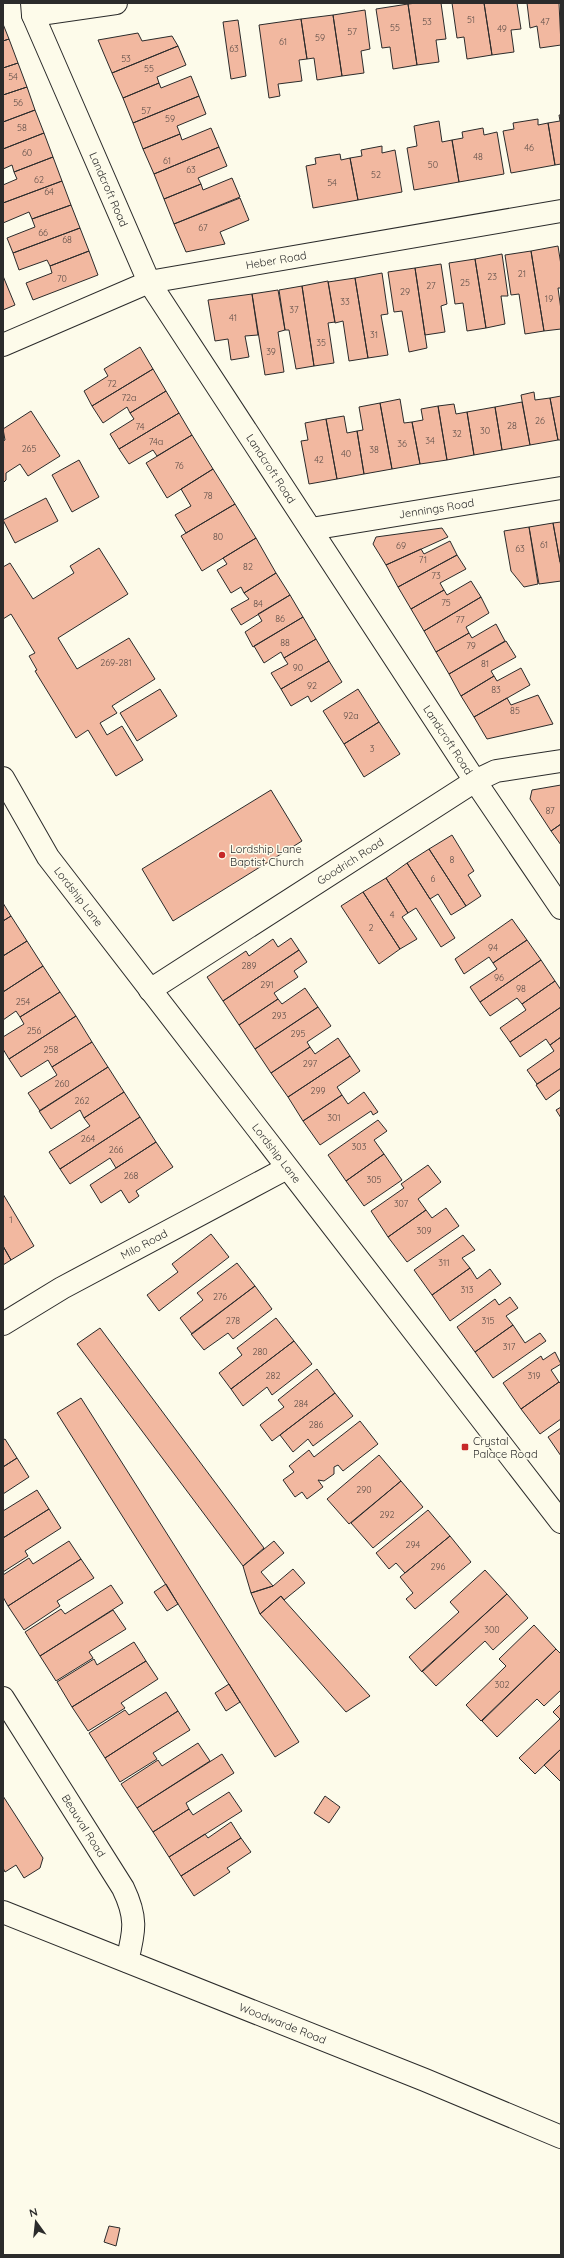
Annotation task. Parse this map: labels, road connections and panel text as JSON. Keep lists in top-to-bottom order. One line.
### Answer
{"streets":{"street":["Landcroft Road","Heber Road","Jennings Road","Goodrich Road","Lordship Lane","Milo Road","Beauval Road","Woodwarde Road"]},"crossings":[["Landcroft Road","Heber Road"],["Landcroft Road","Jennings Road"],["Landcroft Road","Goodrich Road"],["Goodrich Road","Lordship Lane"],["Lordship Lane","Milo Road"],["Beauval Road","Woodwarde Road"]],"places":{"other":["Lordship Lane Baptist Church"],"transit":["Crystal Palace Road"]},"house_numbers":["51","53","47","55","49","57","59","61","63","53","55","54","56","57","59","58","46","60","48","61","50","63","52","62","54","64","67","66","68","21","23","70","25","27","29","19","33","37","41","31","35","39","72","72a","26","28","74","30","32","34","74a","36","265","38","40","42","76","78","80","61","69","63","71","82","73","75","84","86","77","88","79","269-281","81","90","92","83","85","92a","3","87","8","6","4","2","94","289","96","291","98","254","293","256","295","258","297","260","299","262","301","264","303","266","268","305","307","1","309","311","313","276","278","315","317","280","282","319","284","286","290","292","294","296","300","302"],"north":"top"}
